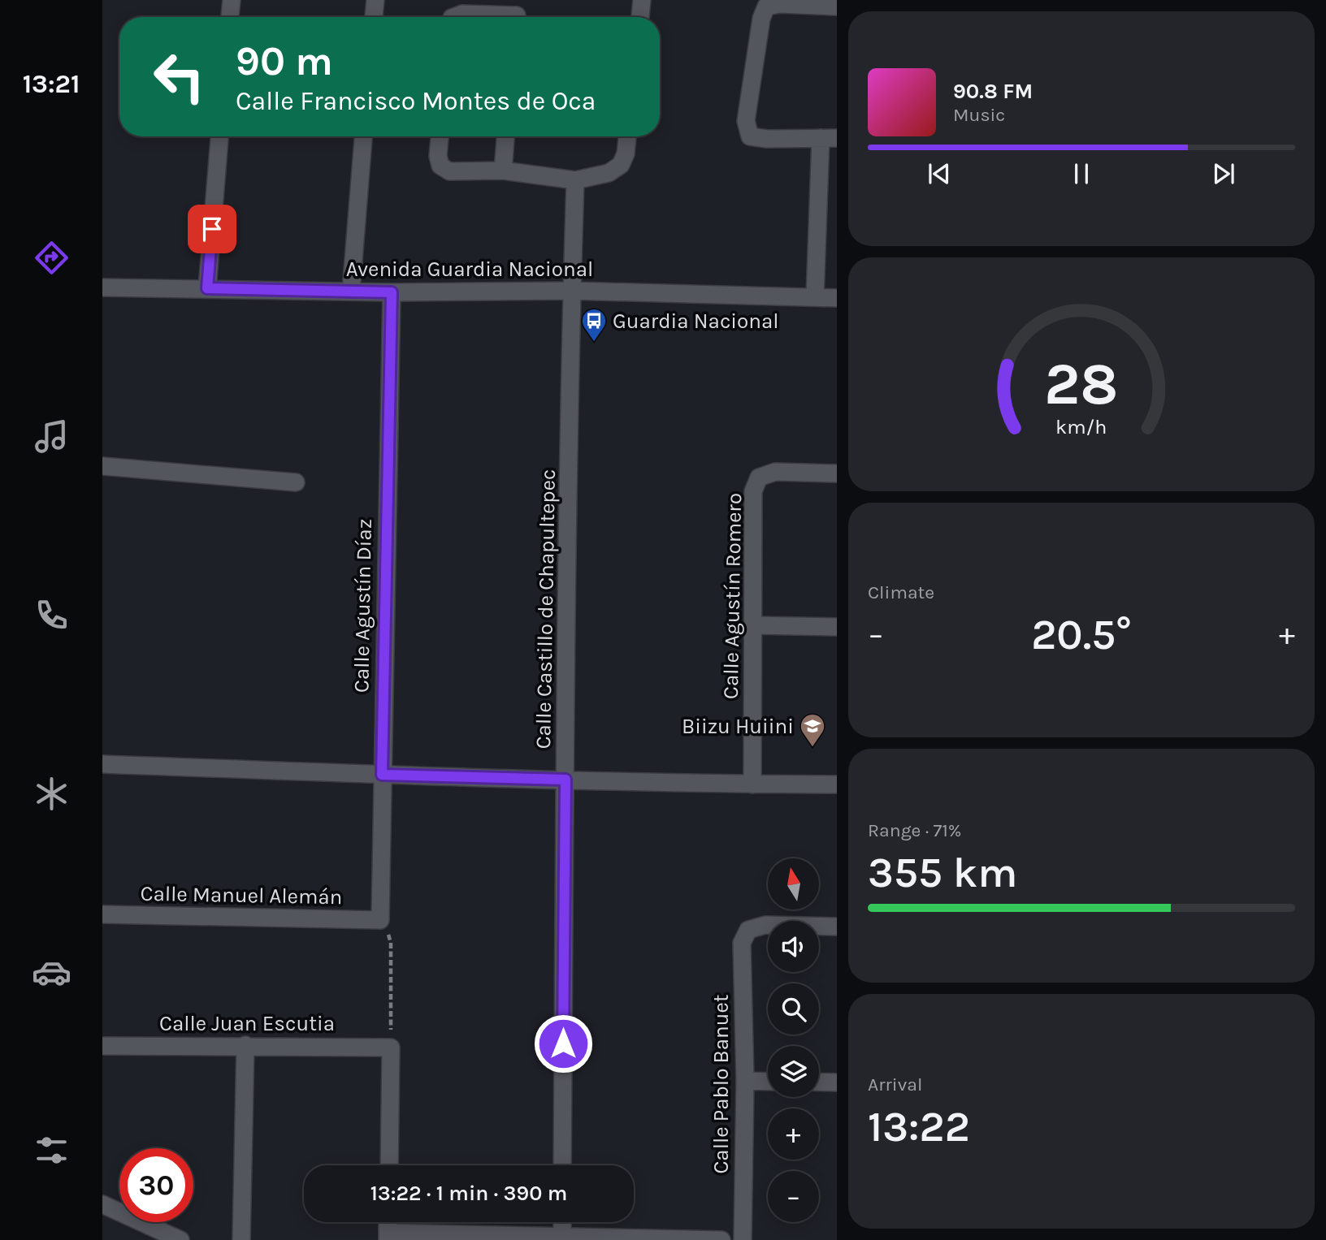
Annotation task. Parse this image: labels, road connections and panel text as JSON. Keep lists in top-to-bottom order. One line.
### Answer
{"streets":{"street":["Avenida Guardia Nacional","Calle Agustín Romero","Calle Agustín Díaz","Calle Castillo de Chapultepec","Calle Manuel Alemán","Calle Juan Escutia","Calle Pablo Banuet"]},"crossings":[["Avenida Guardia Nacional","Calle Agustín Díaz"],["Avenida Guardia Nacional","Calle Castillo de Chapultepec"],["Calle Agustín Díaz","Calle Manuel Alemán"]],"places":{"bus stop":["Guardia Nacional"],"school or university":["Biizu Huiini"]},"north":"top","page":{"tabs":"13:21","turn":["90 m","Calle Francisco Montes de Oca"],"song":["90.8 FM","Music"],"tile":["Climate",["Range · 71%","355 km"],["Arrival","13:22"]],"heat":["−","20.5°","+"],"map_buttons":["+","−"],"limit":"30","trip":"13:22 · 1 min · 390 m","gauge":["28","km/h"]}}
